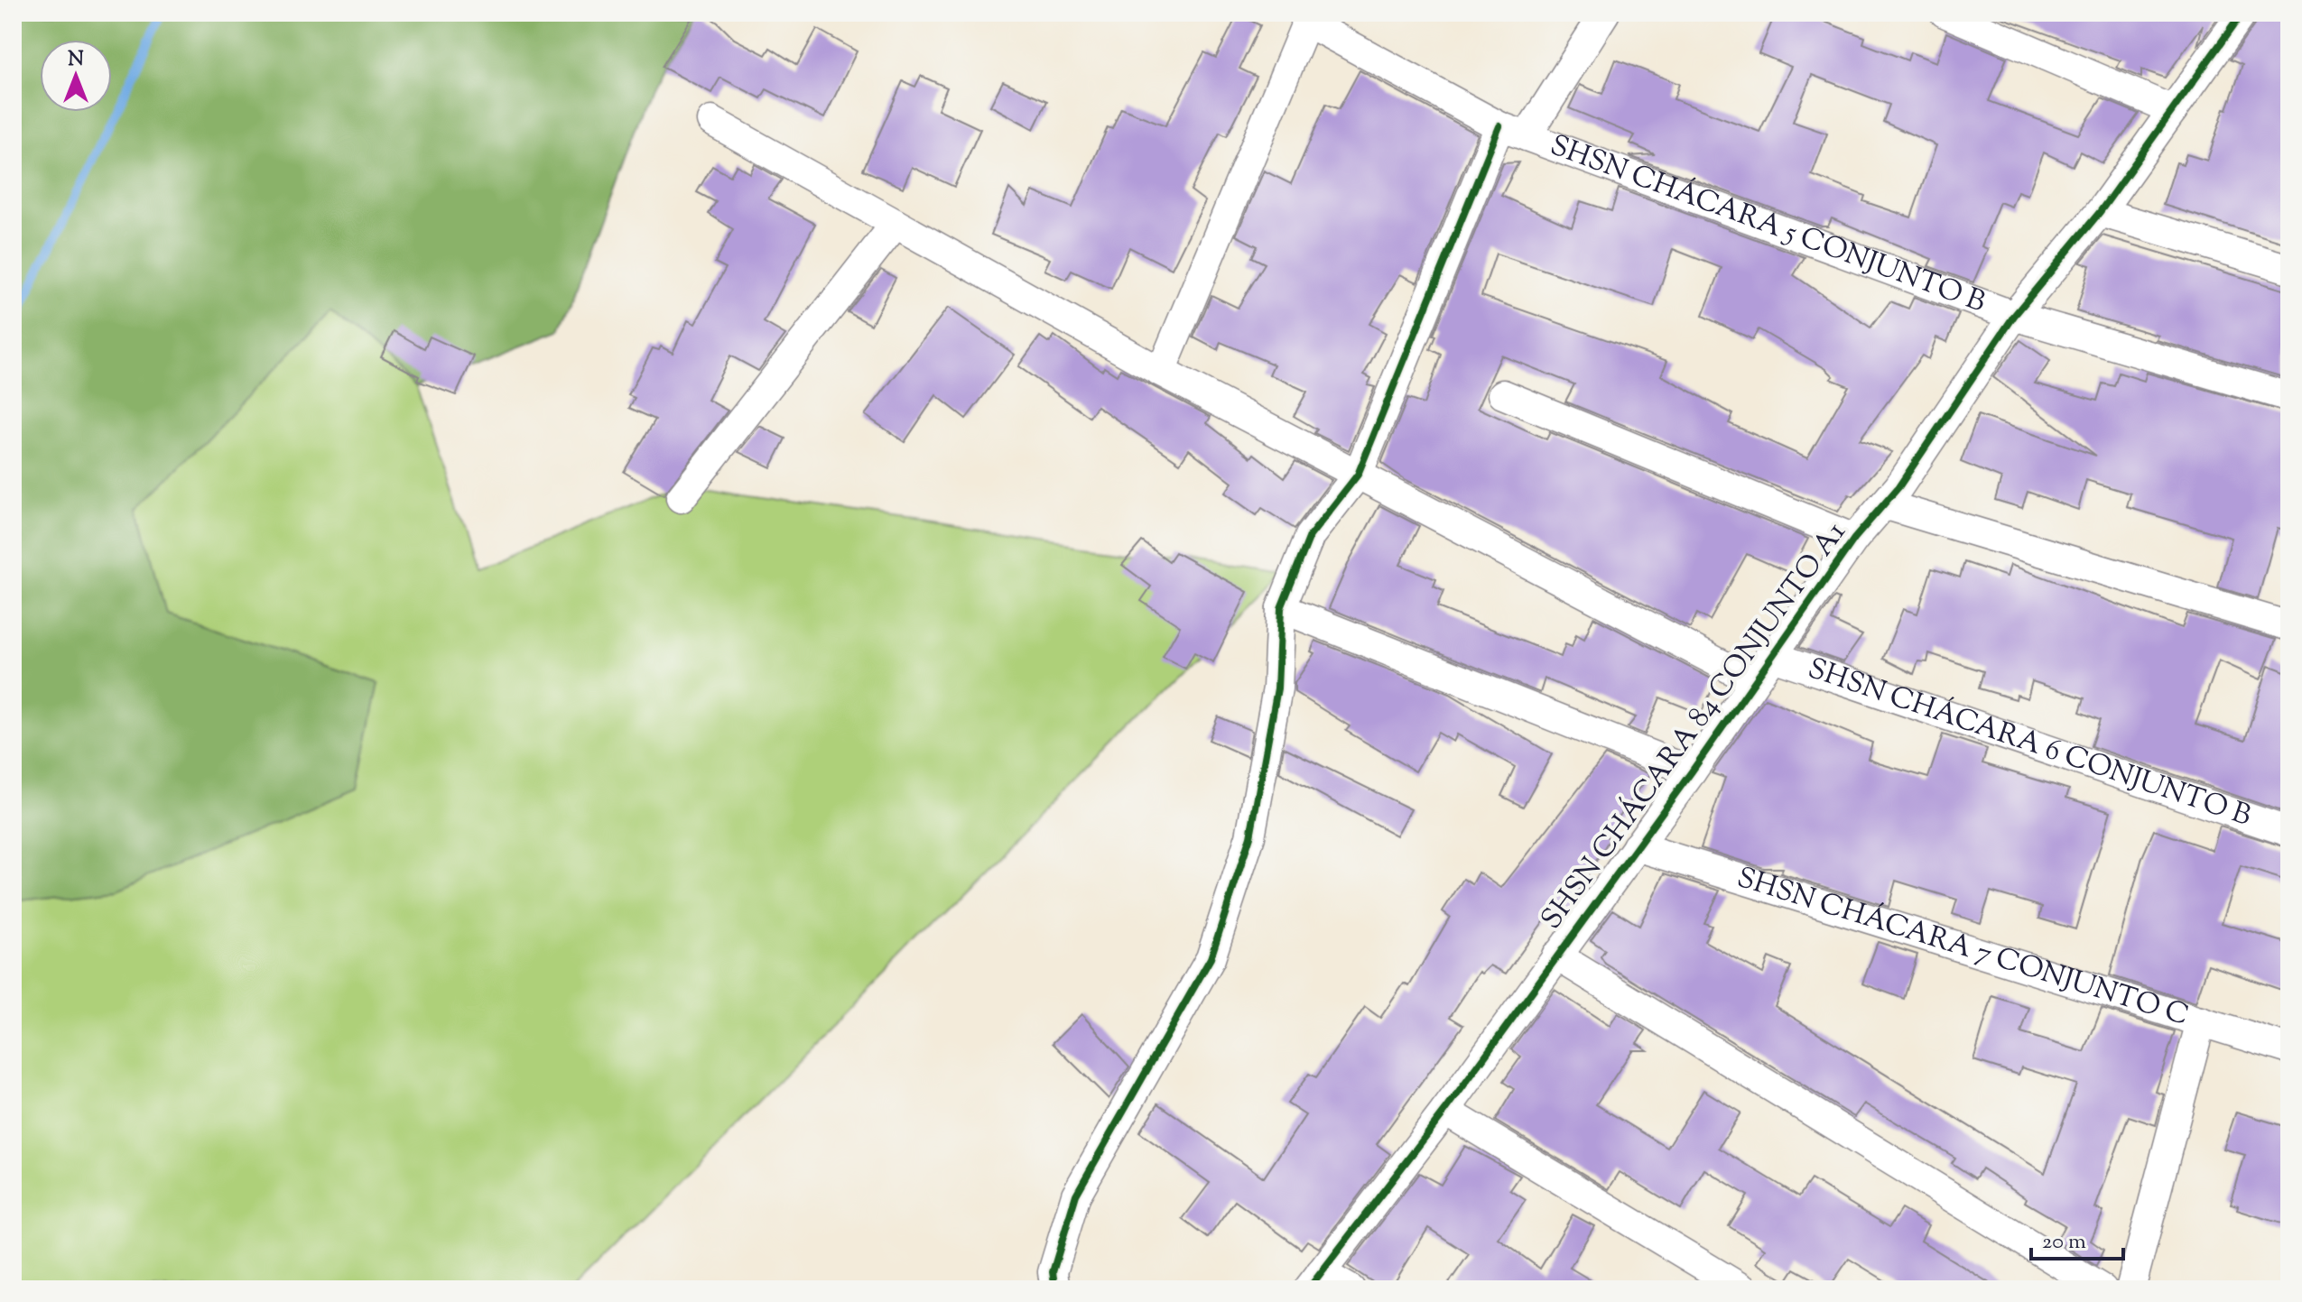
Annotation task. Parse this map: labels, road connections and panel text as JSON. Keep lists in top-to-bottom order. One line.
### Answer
{"streets":{"street":["SHSN CHÁCARA 5 CONJUNTO B","SHSN CHÁCARA 84 CONJUNTO A1","SHSN CHÁCARA 6 CONJUNTO B","SHSN CHÁCARA 7 CONJUNTO C"]},"crossings":[["SHSN CHÁCARA 5 CONJUNTO B","SHSN CHÁCARA 84 CONJUNTO A1"],["SHSN CHÁCARA 84 CONJUNTO A1","SHSN CHÁCARA 6 CONJUNTO B"],["SHSN CHÁCARA 84 CONJUNTO A1","SHSN CHÁCARA 7 CONJUNTO C"]],"scale_bar":"20 m","north":"top"}
